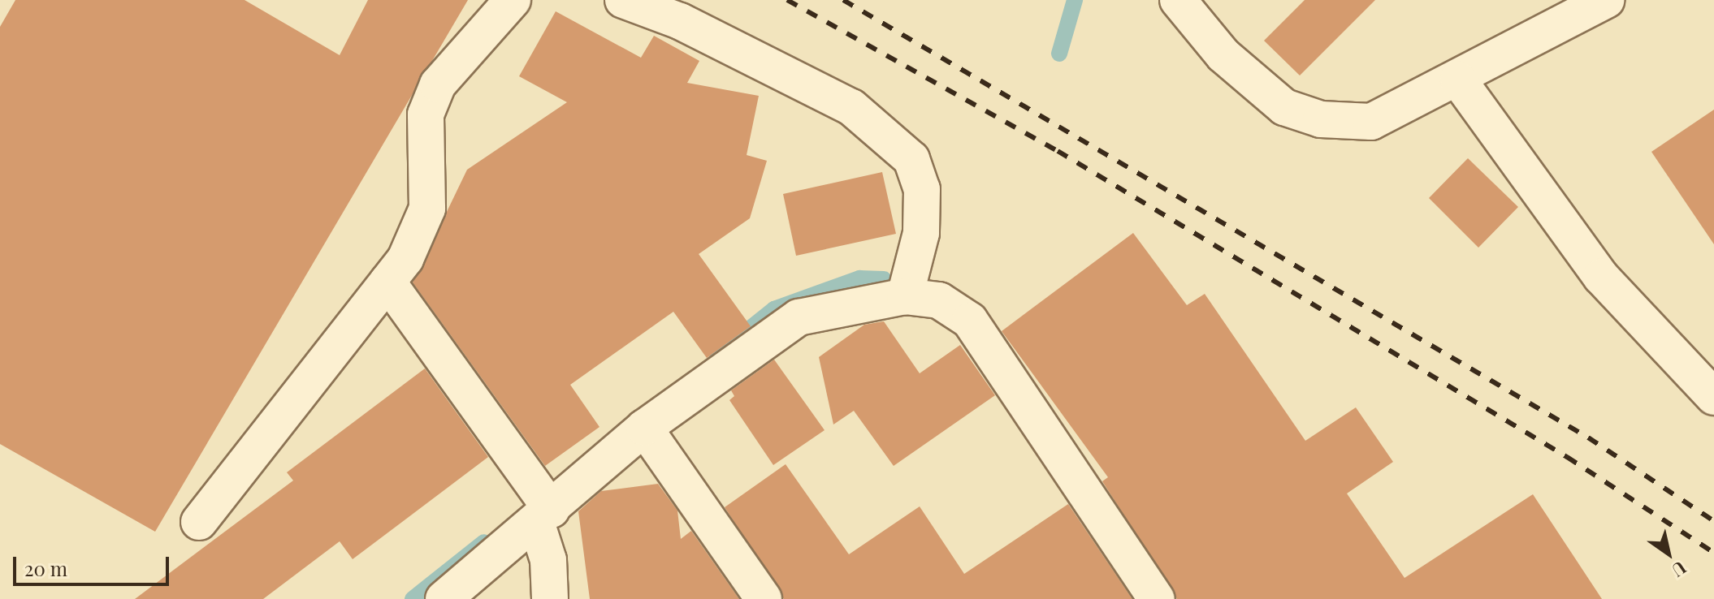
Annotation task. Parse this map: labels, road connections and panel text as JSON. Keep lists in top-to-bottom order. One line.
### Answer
{"scale_bar":"20 m","north":"bottom right"}
